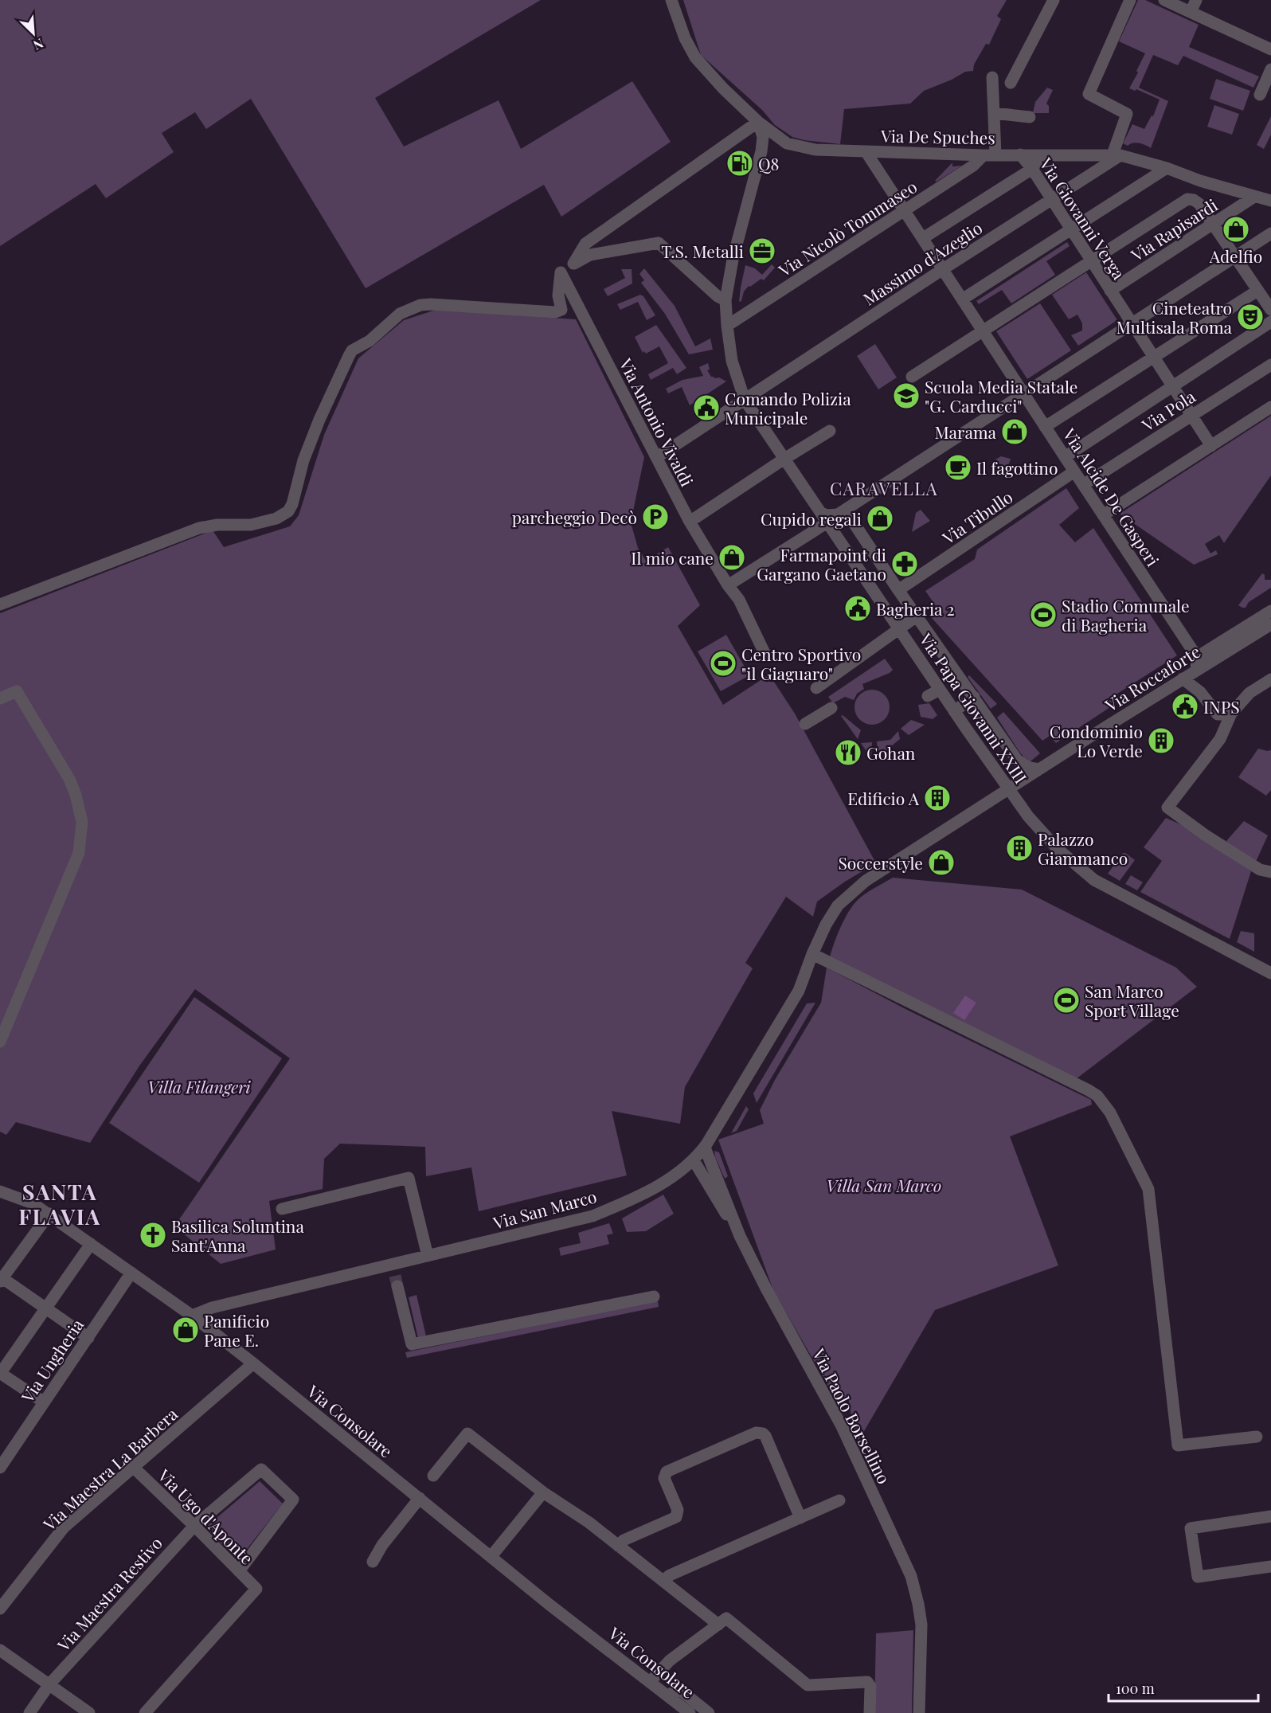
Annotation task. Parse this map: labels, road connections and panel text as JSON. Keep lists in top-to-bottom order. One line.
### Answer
{"streets":{"street":["Via De Spuches","Via Giovanni Verga","Via Nicolò Tommaseo","Via Rapisardi","Massimo d'Azeglio","Via Pola","Via Antonio Vivaldi","Via Alcide De Gasperi","Via Tibullo","Via Roccaforte","Via Papa Giovanni XXIII","Via San Marco","Via Ungheria","Via Paolo Borsellino","Via Consolare","Via Maestra La Barbera","Via Ugo d'Aponte","Via Maestra Restivo"]},"crossings":[["Via De Spuches","Via Giovanni Verga"],["Via De Spuches","Via Nicolò Tommaseo"],["Via De Spuches","Via Rapisardi"],["Via De Spuches","Massimo d'Azeglio"],["Via De Spuches","Via Alcide De Gasperi"],["Via De Spuches","Via Papa Giovanni XXIII"],["Via Giovanni Verga","Via Rapisardi"],["Via Giovanni Verga","Massimo d'Azeglio"],["Via Giovanni Verga","Via Pola"],["Via Nicolò Tommaseo","Via Alcide De Gasperi"],["Via Nicolò Tommaseo","Via Papa Giovanni XXIII"],["Massimo d'Azeglio","Via Antonio Vivaldi"],["Massimo d'Azeglio","Via Alcide De Gasperi"],["Massimo d'Azeglio","Via Papa Giovanni XXIII"],["Via Pola","Via Alcide De Gasperi"],["Via Alcide De Gasperi","Via Tibullo"],["Via Tibullo","Via Papa Giovanni XXIII"],["Via Roccaforte","Via Papa Giovanni XXIII"],["Via Roccaforte","Via San Marco"],["Via San Marco","Via Paolo Borsellino"],["Via San Marco","Via Consolare"],["Via Ungheria","Via Consolare"],["Via Consolare","Via Maestra La Barbera"],["Via Maestra La Barbera","Via Ugo d'Aponte"],["Via Ugo d'Aponte","Via Maestra Restivo"]],"districts":["CARAVELLA","SANTA FLAVIA"],"parks":["Villa Filangeri","Villa San Marco"],"places":{"fuel station":["Q8"],"shop":["Adelfio","Marama","Cupido regali","Il mio cane","Soccerstyle","Panificio Pane E."],"office":["T.S. Metalli"],"theatre":["Cineteatro Multisala Roma"],"school or university":["Scuola Media Statale \"G. Carducci\""],"public building":["Comando Polizia Municipale","Bagheria 2","INPS"],"cafe":["Il fagottino"],"parking":["parcheggio Decò"],"pharmacy":["Farmapoint di Gargano Gaetano"],"sports":["Stadio Comunale di Bagheria","Centro Sportivo \"il Giaguaro\"","San Marco Sport Village"],"building":["Condominio Lo Verde","Edificio A","Palazzo Giammanco"],"restaurant":["Gohan"],"church":["Basilica Soluntina Sant'Anna"]},"scale_bar":"100 m","north":"bottom right"}
